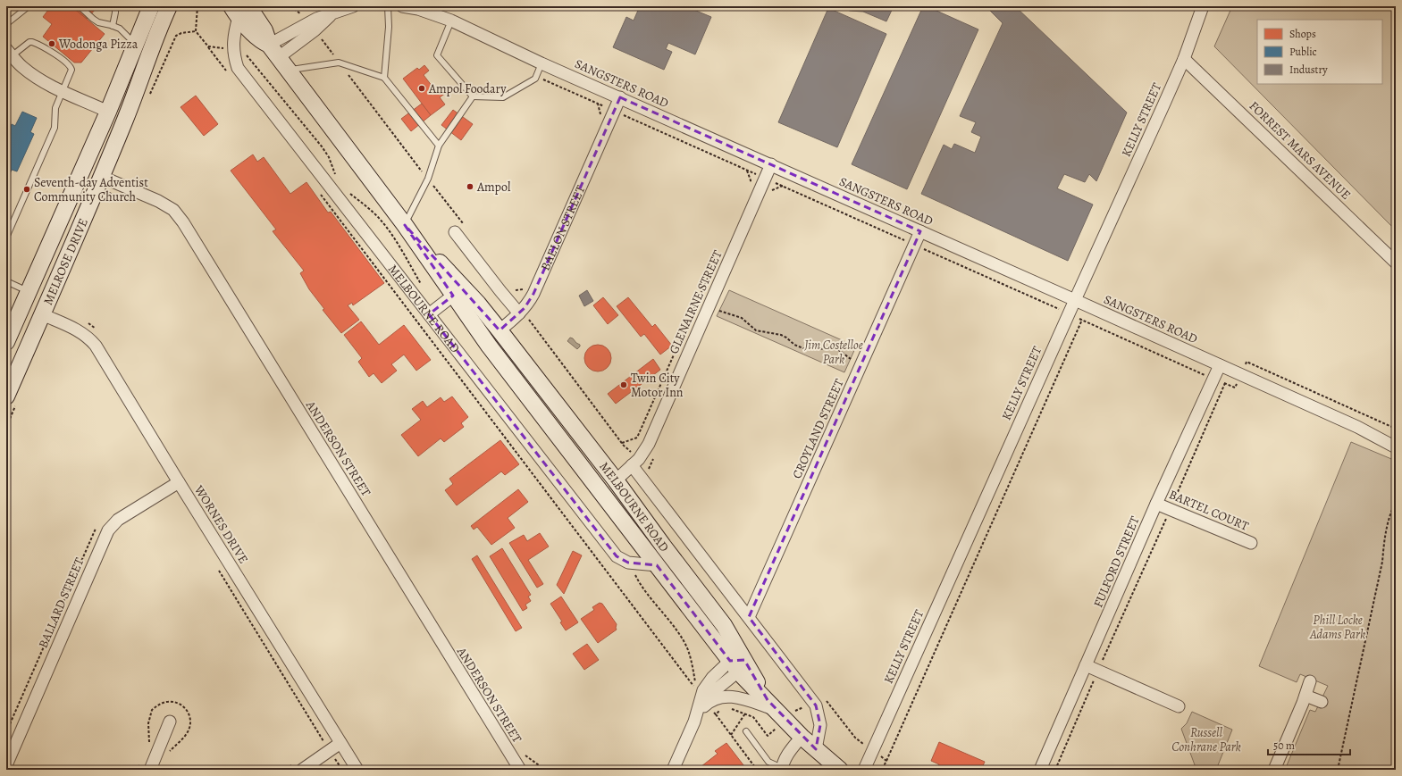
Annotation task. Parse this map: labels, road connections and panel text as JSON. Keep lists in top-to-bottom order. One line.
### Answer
{"streets":{"main road":["BAELON STREET","MELROSE DRIVE","MELBOURNE ROAD"],"street":["SANGSTERS ROAD","KELLY STREET","FORREST MARS AVENUE","GLENAIRNE STREET","CROYLAND STREET","ANDERSON STREET","BARTEL COURT","WORNES DRIVE","FULFORD STREET","BALLARD STREET"]},"crossings":[["SANGSTERS ROAD","KELLY STREET"],["SANGSTERS ROAD","BAELON STREET"],["SANGSTERS ROAD","GLENAIRNE STREET"],["SANGSTERS ROAD","CROYLAND STREET"],["SANGSTERS ROAD","FULFORD STREET"],["KELLY STREET","FORREST MARS AVENUE"],["BAELON STREET","MELBOURNE ROAD"],["MELROSE DRIVE","ANDERSON STREET"],["MELROSE DRIVE","WORNES DRIVE"],["GLENAIRNE STREET","MELBOURNE ROAD"],["MELBOURNE ROAD","CROYLAND STREET"],["BARTEL COURT","FULFORD STREET"],["WORNES DRIVE","BALLARD STREET"]],"parks":["Jim Costelloe Park","Phill Locke Adams Park","Russell Conhrane Park"],"places":["Wodonga Pizza","Ampol Foodary","Ampol","Seventh-day Adventist Community Church","Twin City Motor Inn"],"legend":["Shops","Public","Industry"],"scale_bar":"50 m"}
